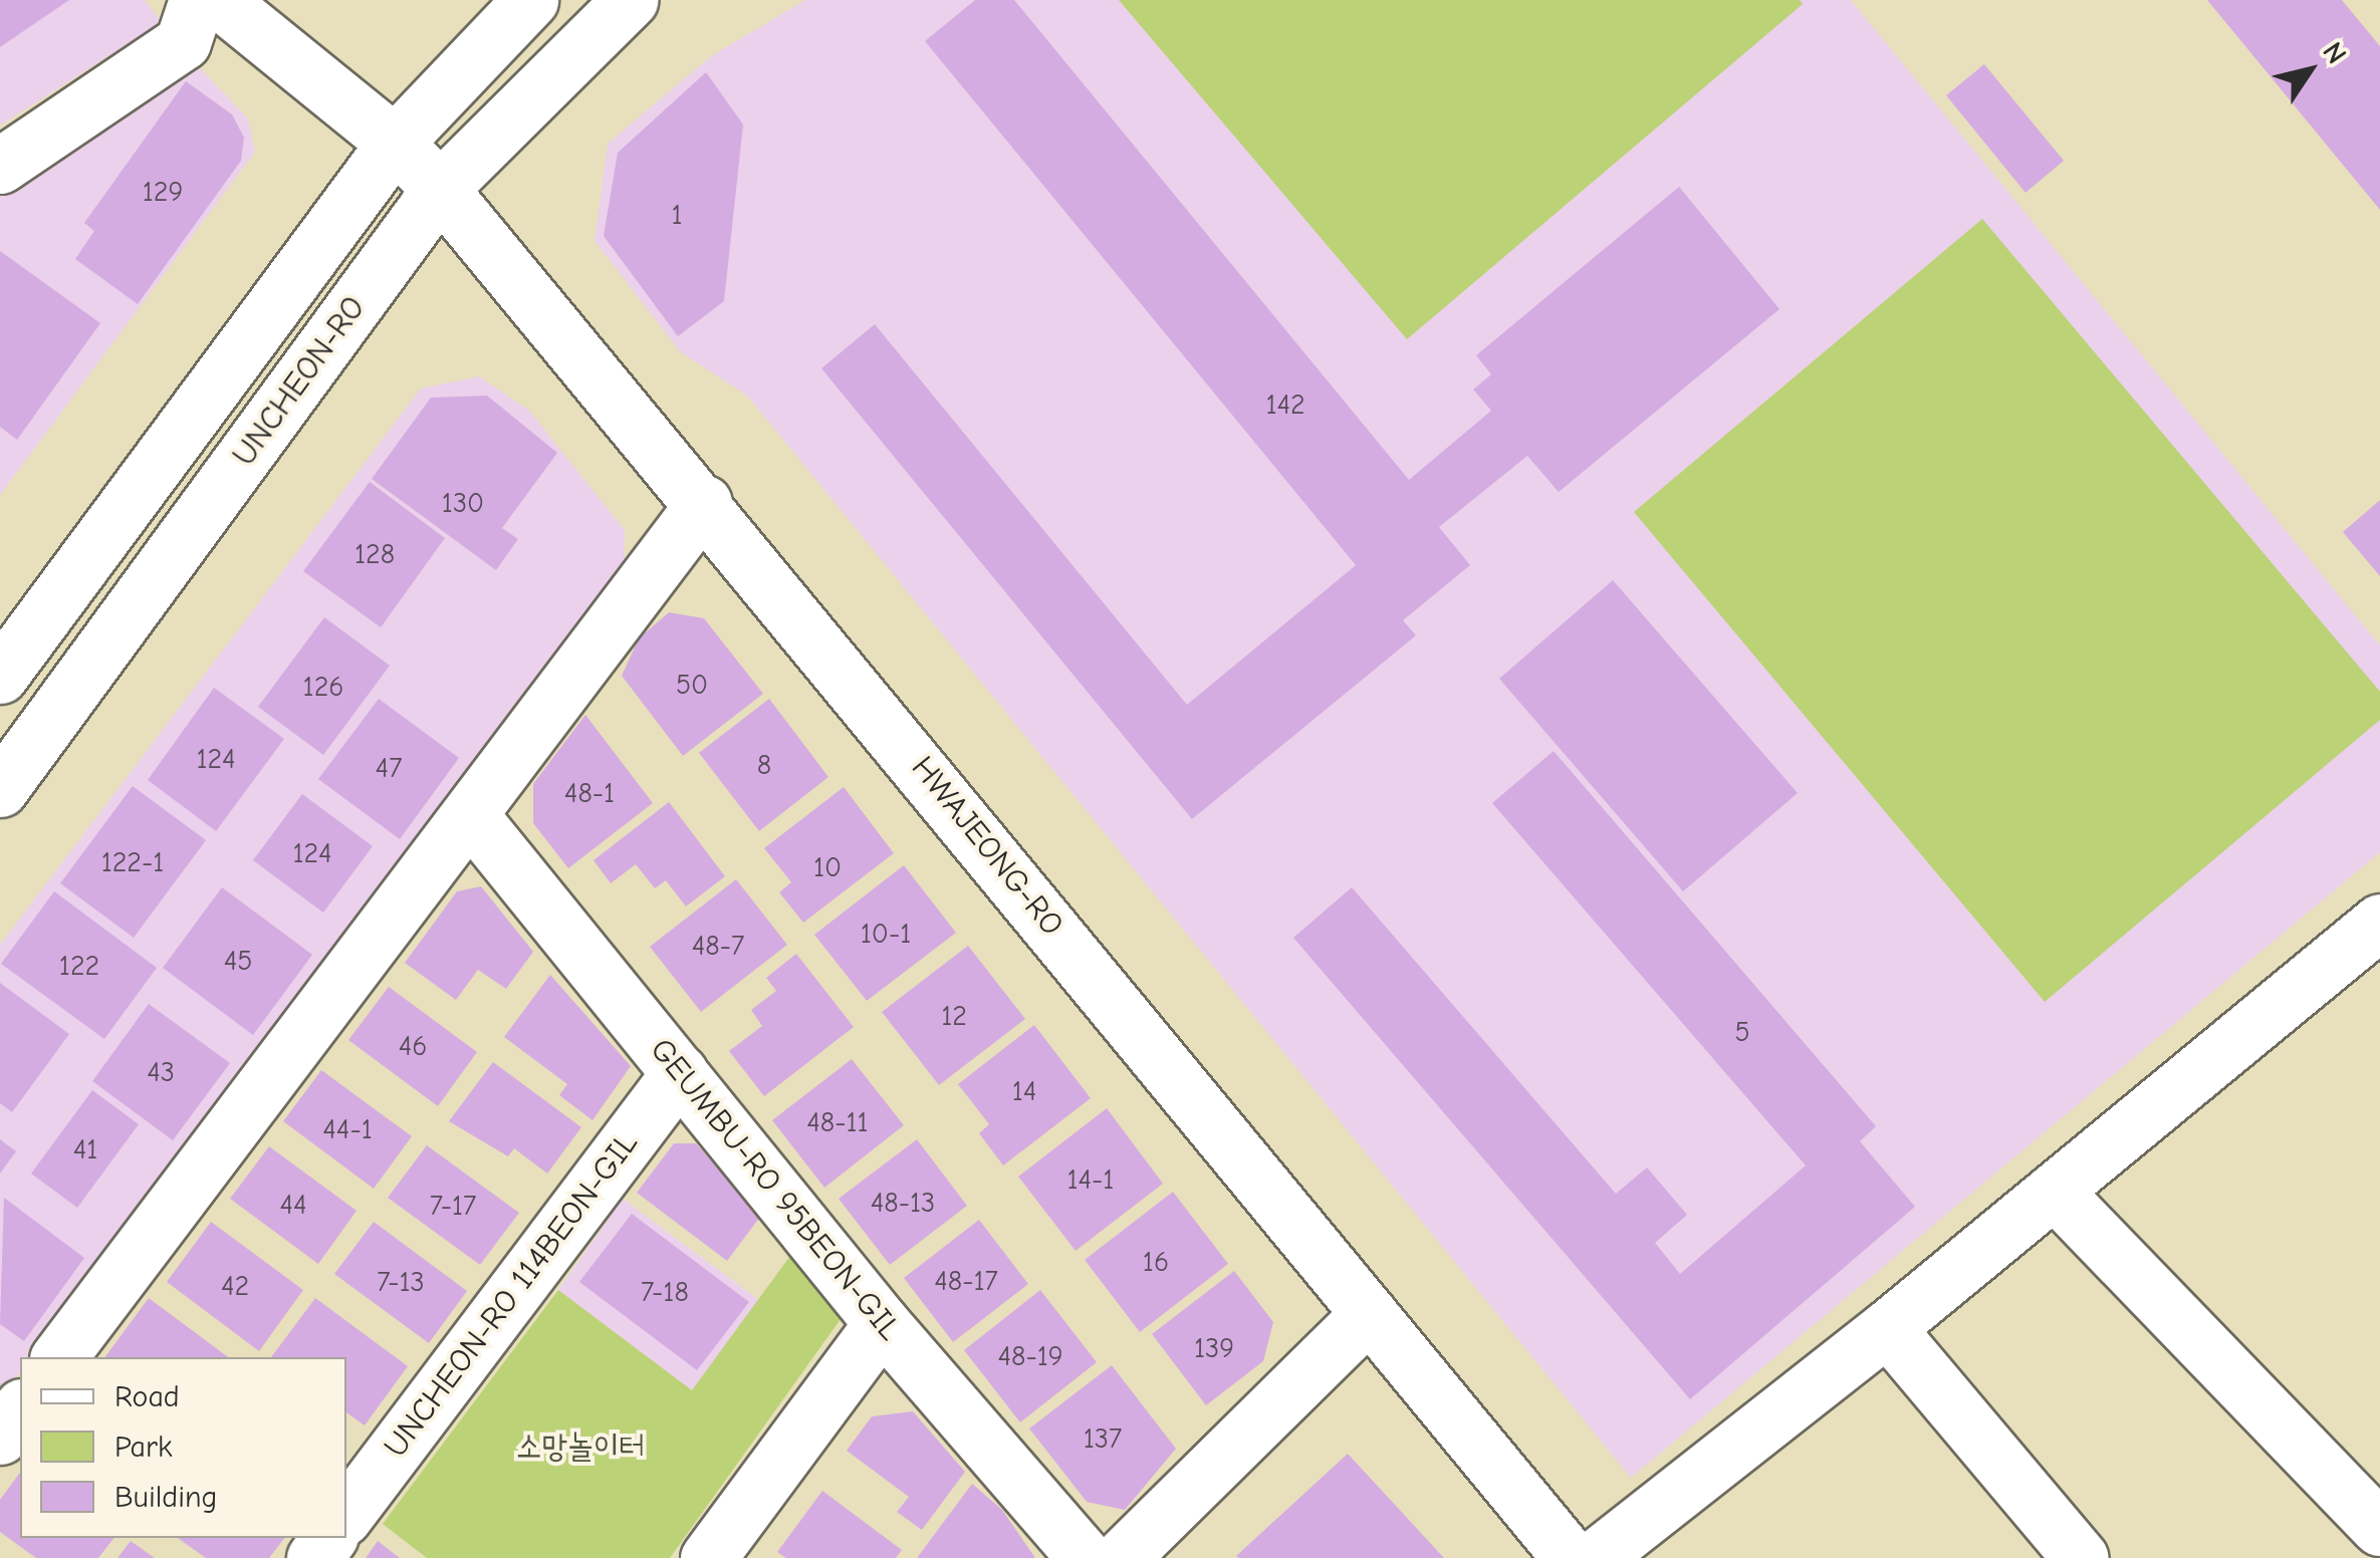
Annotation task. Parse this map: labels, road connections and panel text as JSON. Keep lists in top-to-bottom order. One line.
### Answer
{"streets":{"street":["UNCHEON-RO","HWAJEONG-RO","GEUMBU-RO 95BEON-GIL","UNCHEON-RO 114BEON-GIL"]},"crossings":[["UNCHEON-RO","HWAJEONG-RO"],["GEUMBU-RO 95BEON-GIL","UNCHEON-RO 114BEON-GIL"]],"parks":["소망놀이터"],"house_numbers":["129","1","142","130","128","50","126","124","8","47","48-1","124","122-1","10","10-1","48-7","45","122","12","5","46","43","14","48-11","44-1","41","14-1","48-13","44","7-17","16","48-17","7-13","42","7-18","139","48-19","137"],"legend":["Road","Park","Building"],"north":"top right"}
